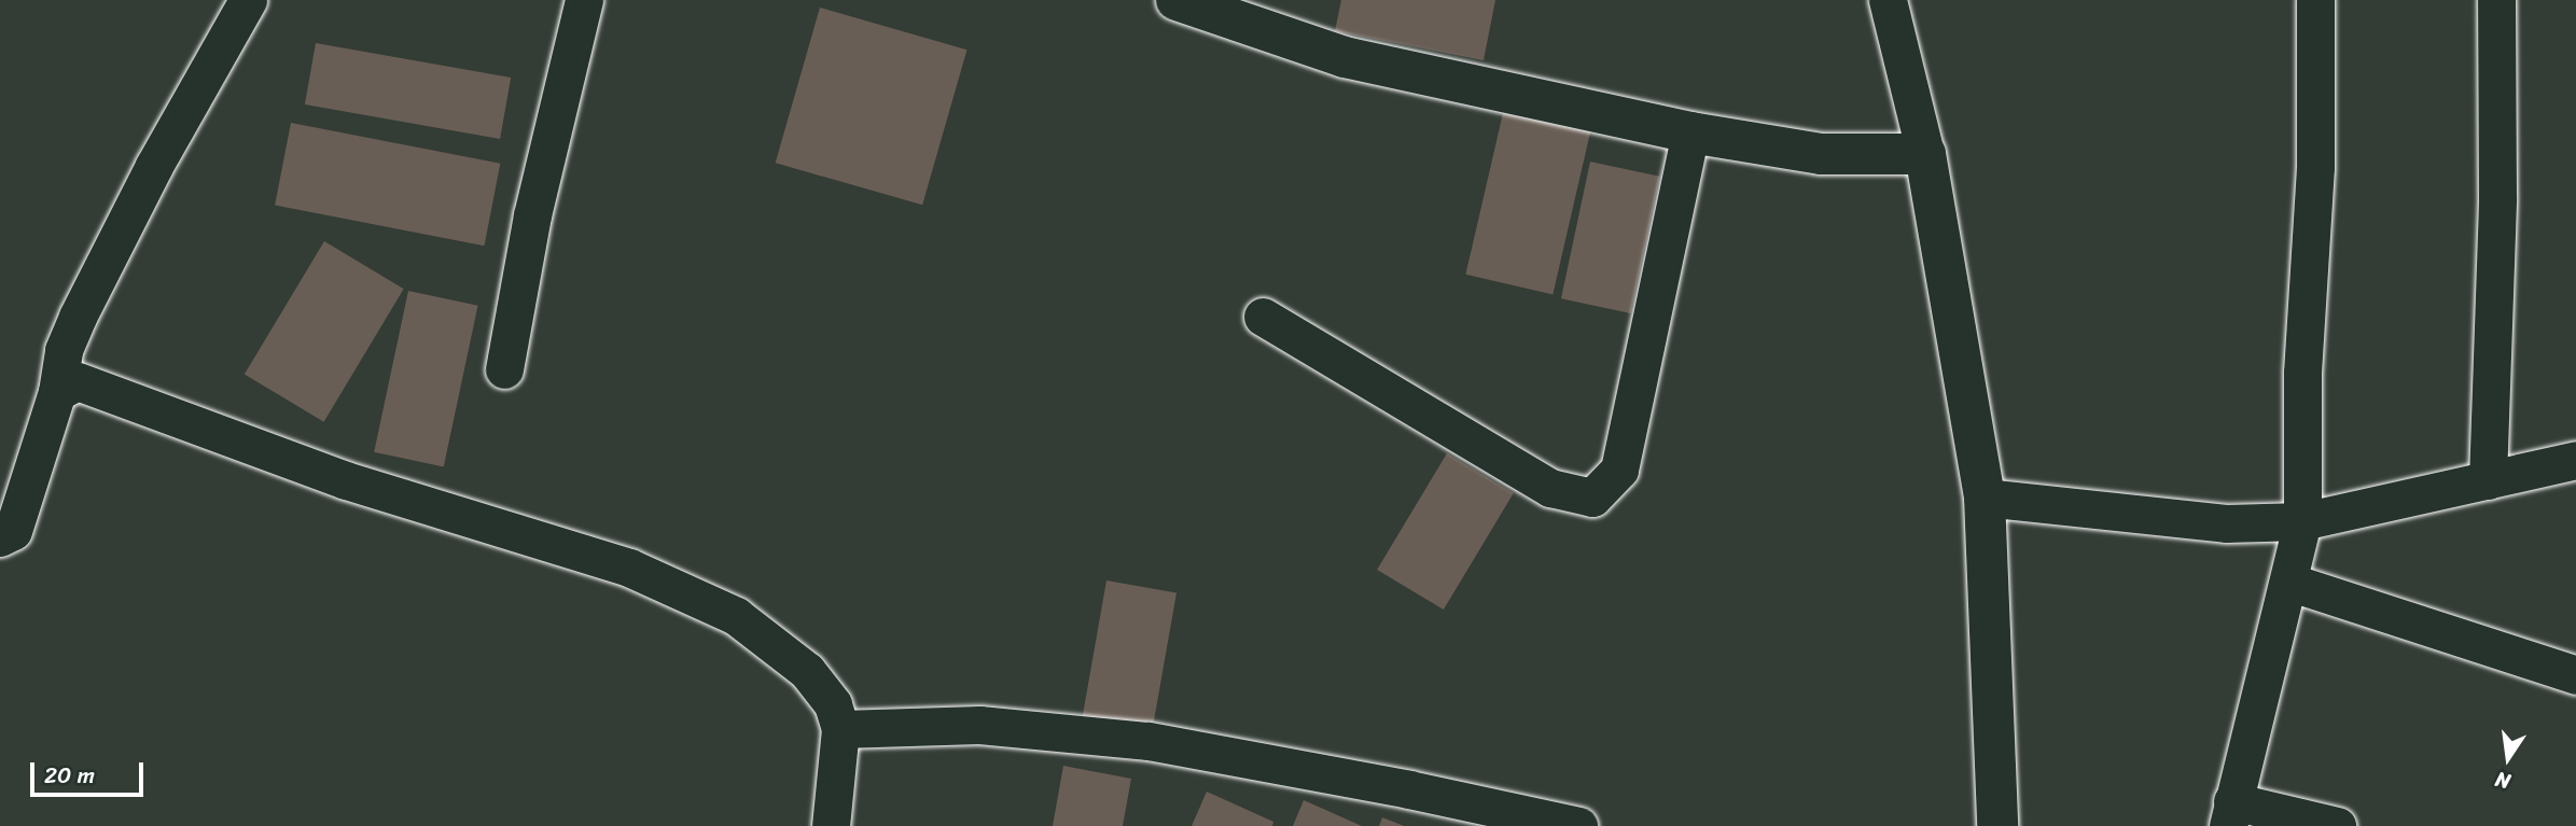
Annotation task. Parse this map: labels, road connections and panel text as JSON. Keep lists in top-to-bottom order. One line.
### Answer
{"scale_bar":"20 m","north":"bottom"}
